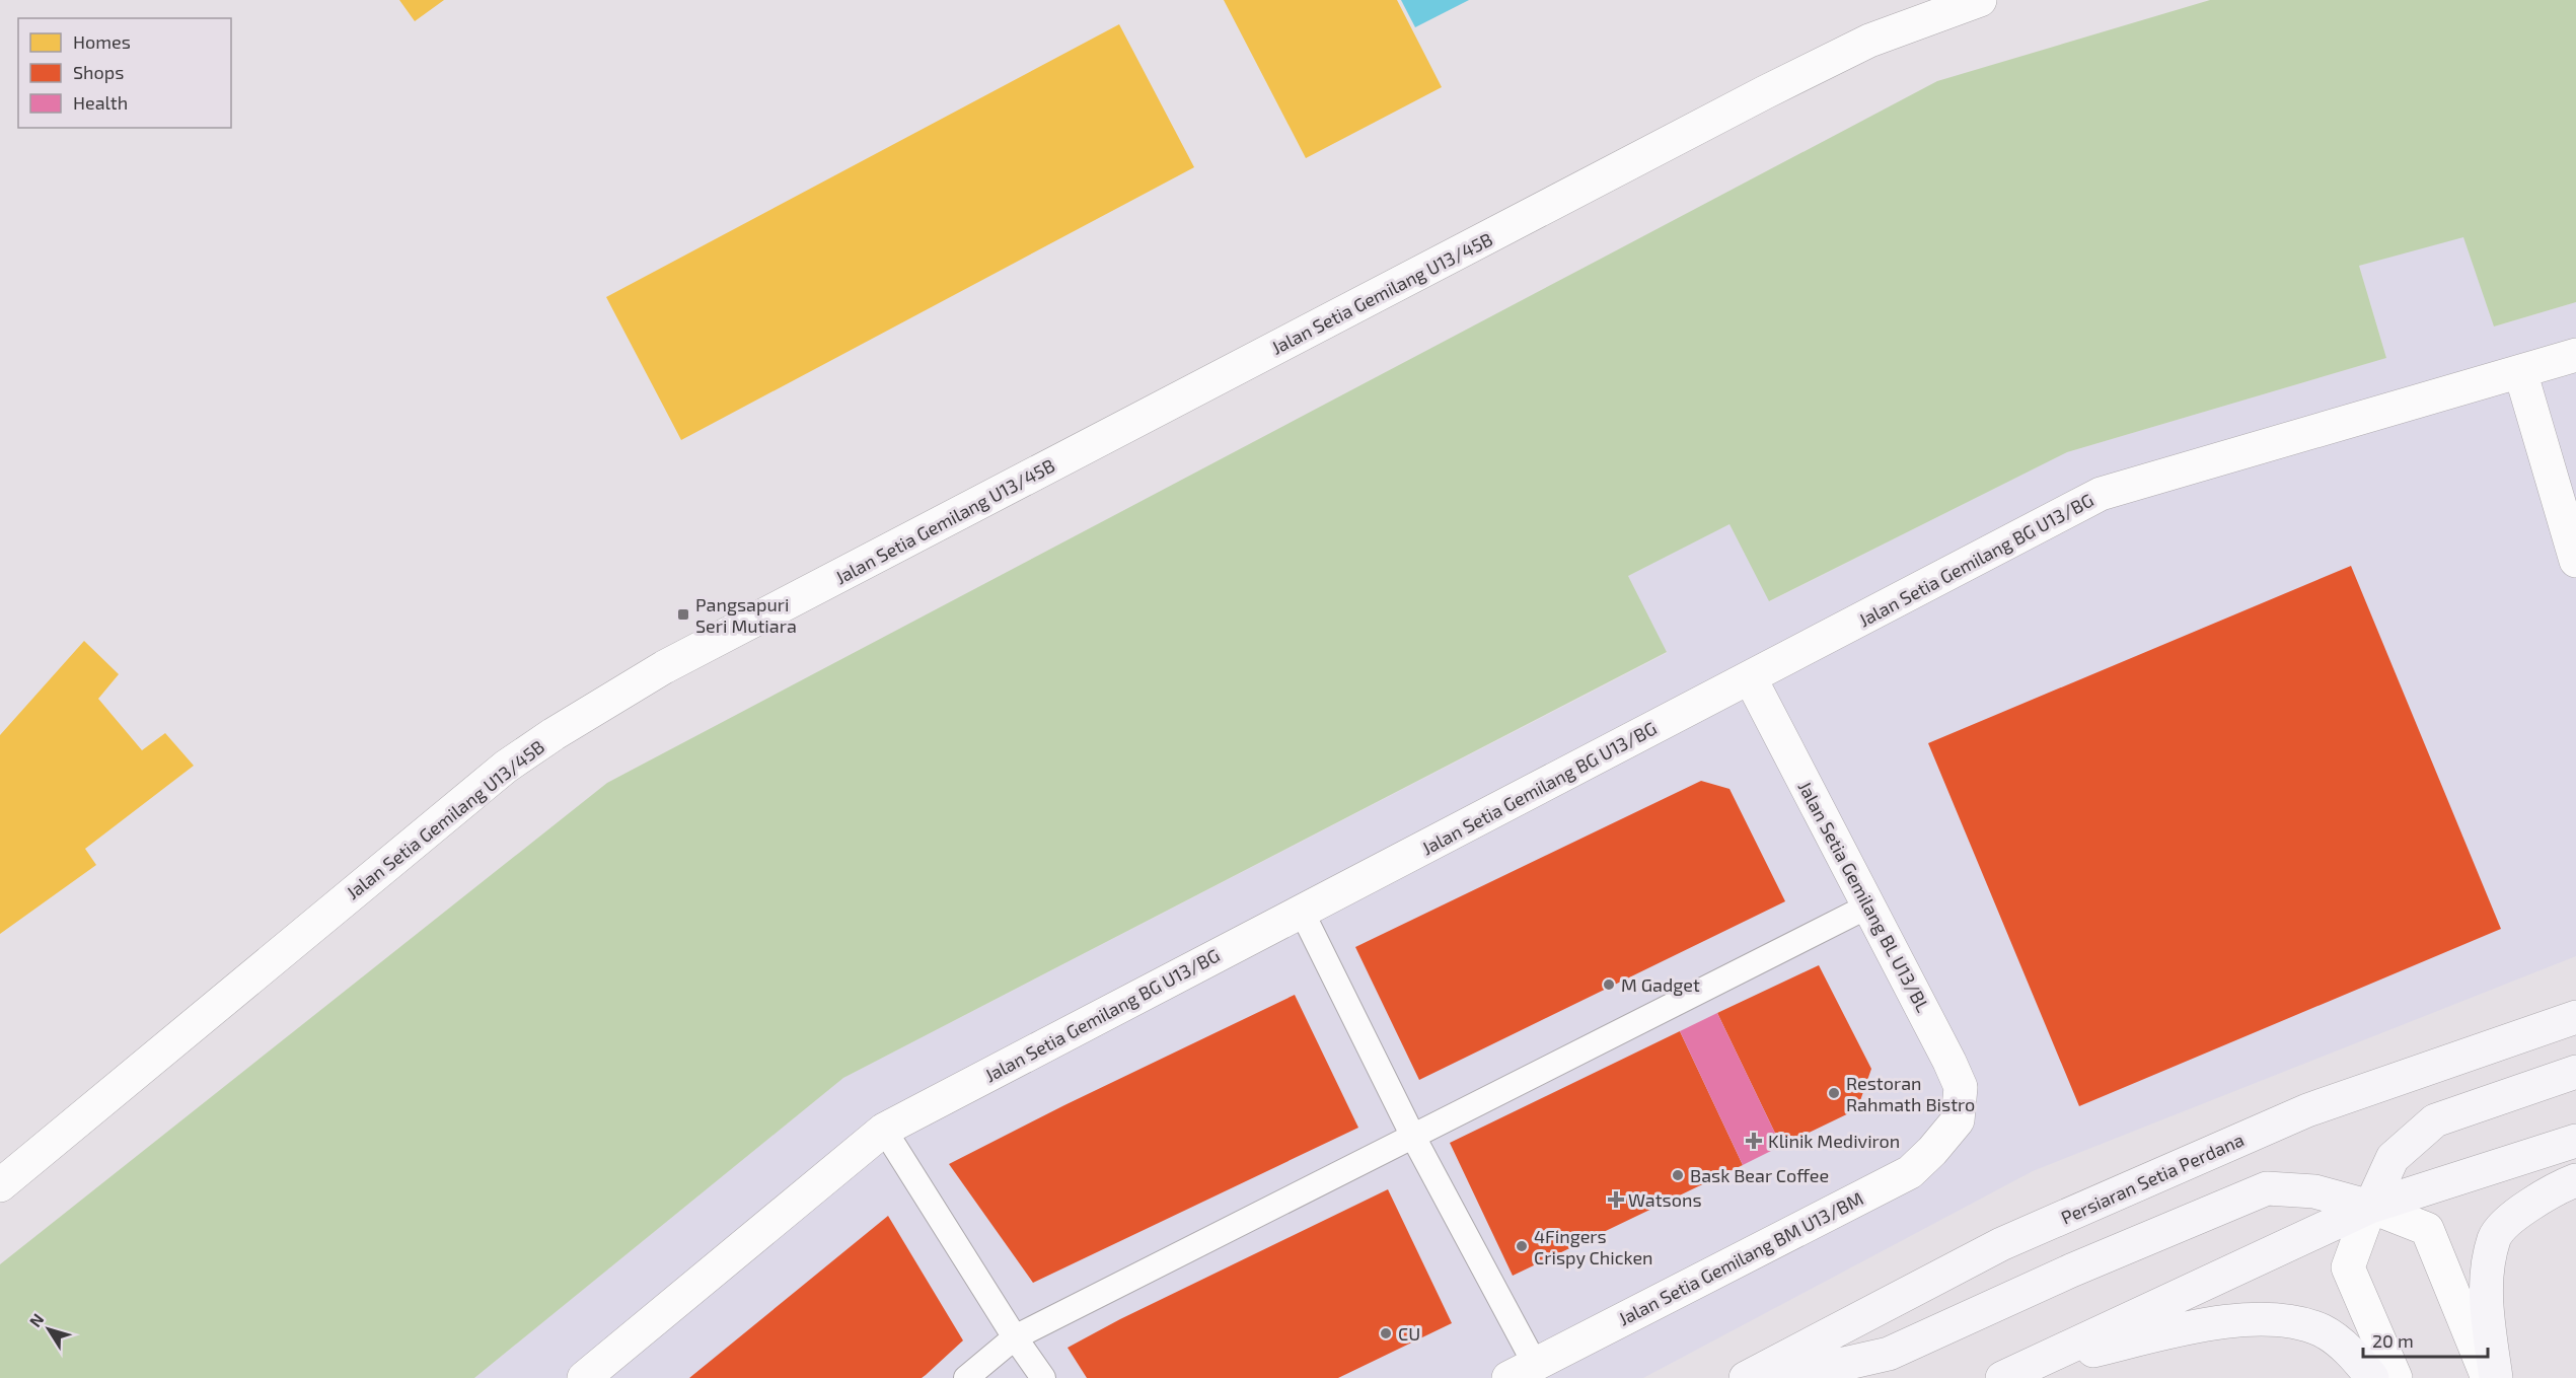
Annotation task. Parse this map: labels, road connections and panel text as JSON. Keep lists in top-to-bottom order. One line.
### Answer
{"streets":{"main road":["Persiaran Setia Perdana"],"street":["Jalan Setia Gemilang U13/45B","Jalan Setia Gemilang BG U13/BG","Jalan Setia Gemilang BL U13/BL","Jalan Setia Gemilang BM U13/BM"]},"crossings":[["Jalan Setia Gemilang BG U13/BG","Jalan Setia Gemilang BL U13/BL"],["Jalan Setia Gemilang BL U13/BL","Jalan Setia Gemilang BM U13/BM"]],"places":{"transit":["Pangsapuri Seri Mutiara"],"other":["M Gadget","Restoran Rahmath Bistro","Bask Bear Coffee","4Fingers Crispy Chicken","CU"],"health":["Klinik Mediviron","Watsons"]},"legend":["Homes","Shops","Health"],"scale_bar":"20 m","north":"top left"}
